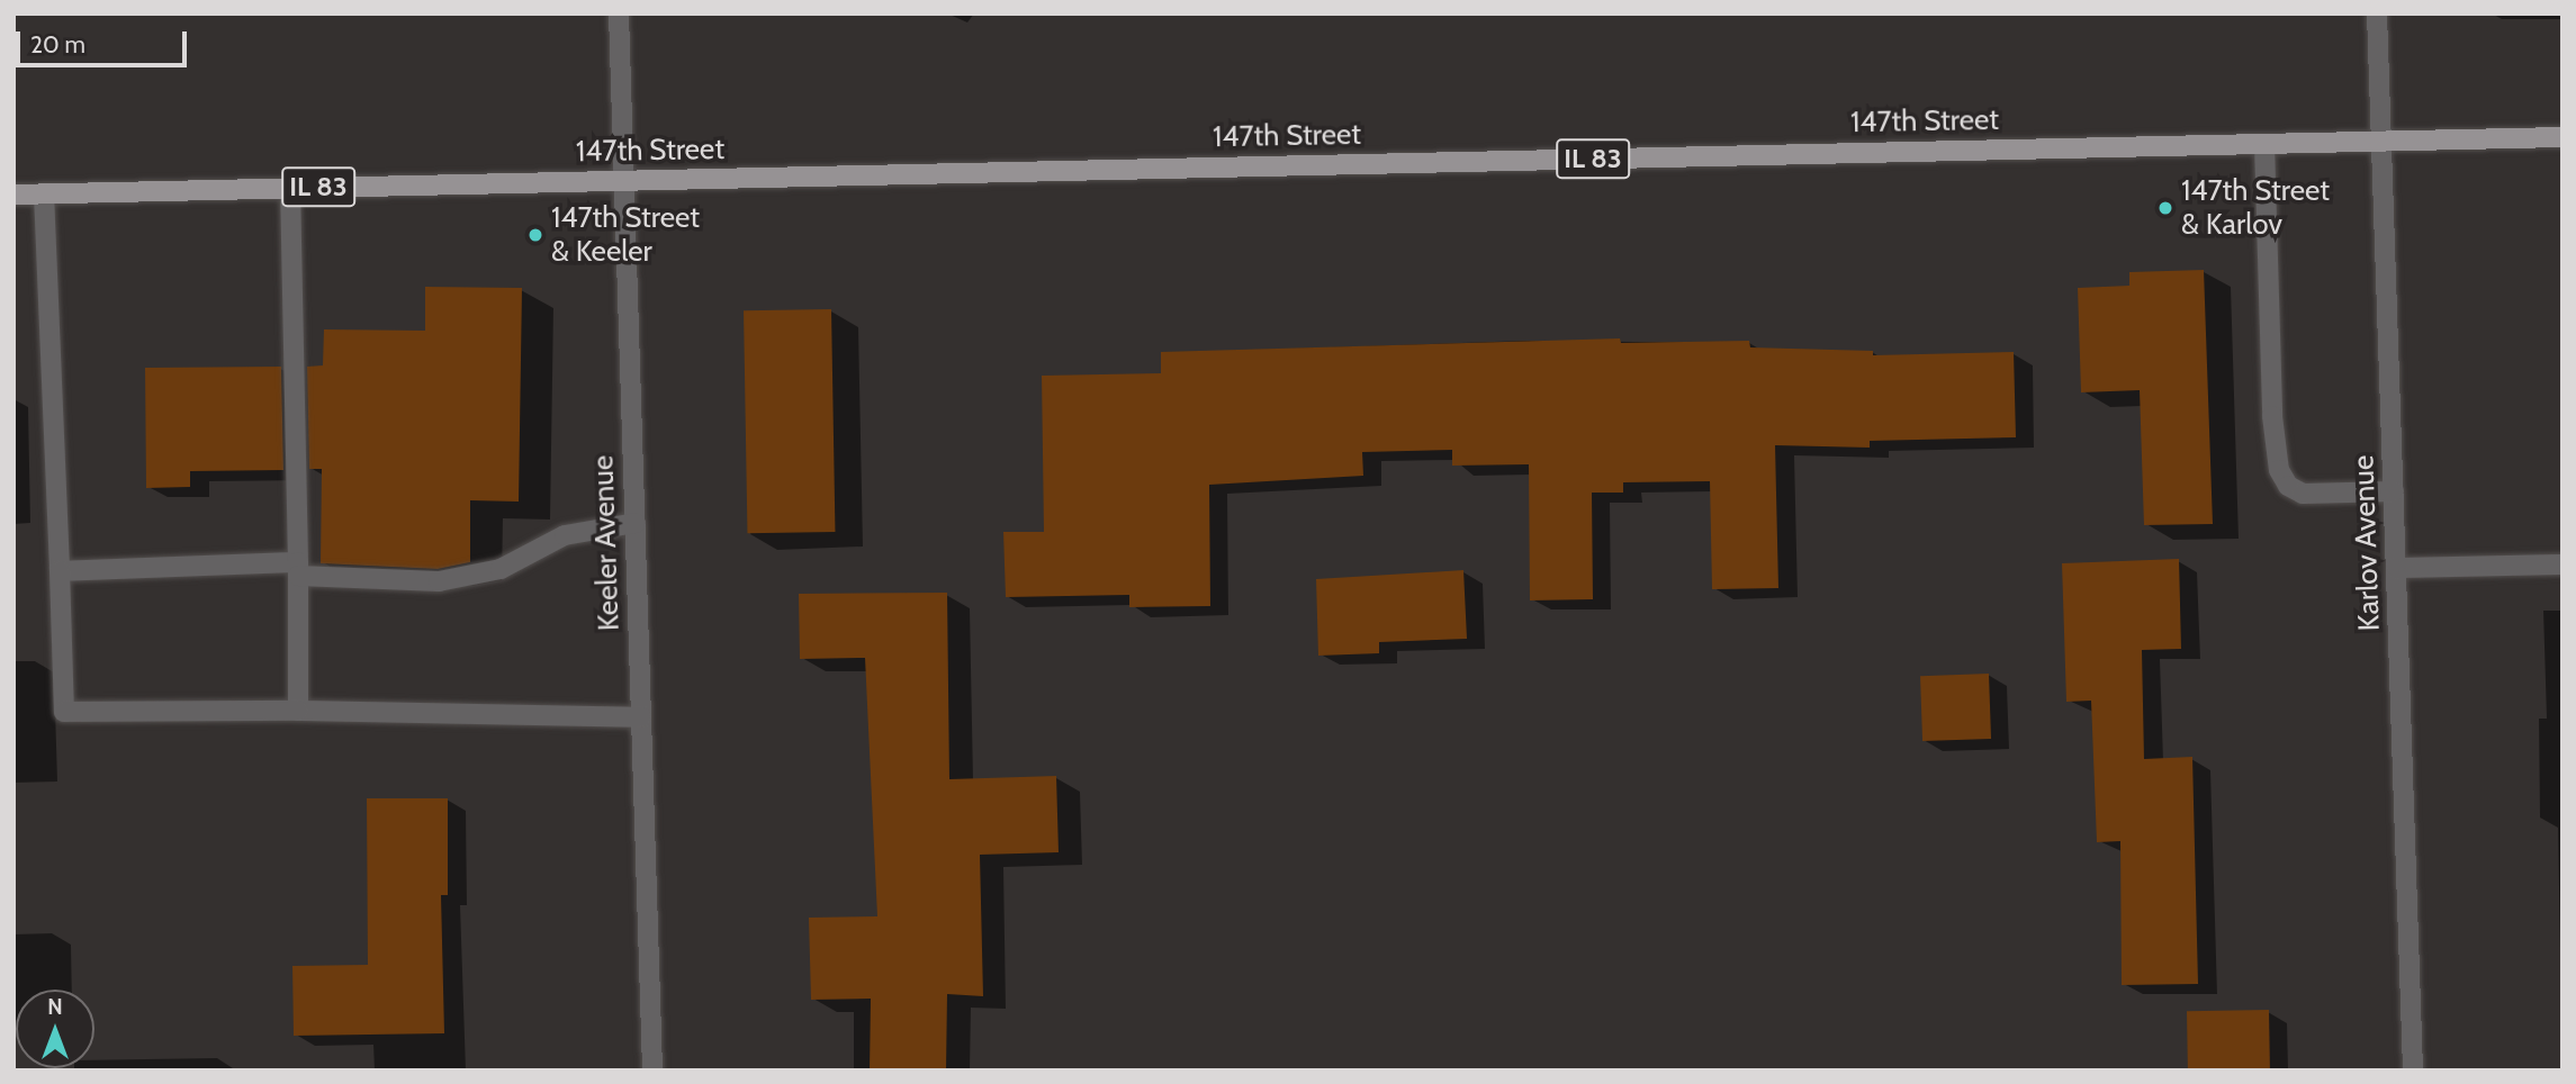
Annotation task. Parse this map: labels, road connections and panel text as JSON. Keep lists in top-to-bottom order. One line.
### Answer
{"streets":{"main road":["147th Street","IL 83"],"street":["Keeler Avenue","Karlov Avenue"]},"crossings":[["147th Street","Keeler Avenue"],["147th Street","Karlov Avenue"]],"places":["147th Street & Karlov","147th Street & Keeler"],"scale_bar":"20 m","north":"top"}
